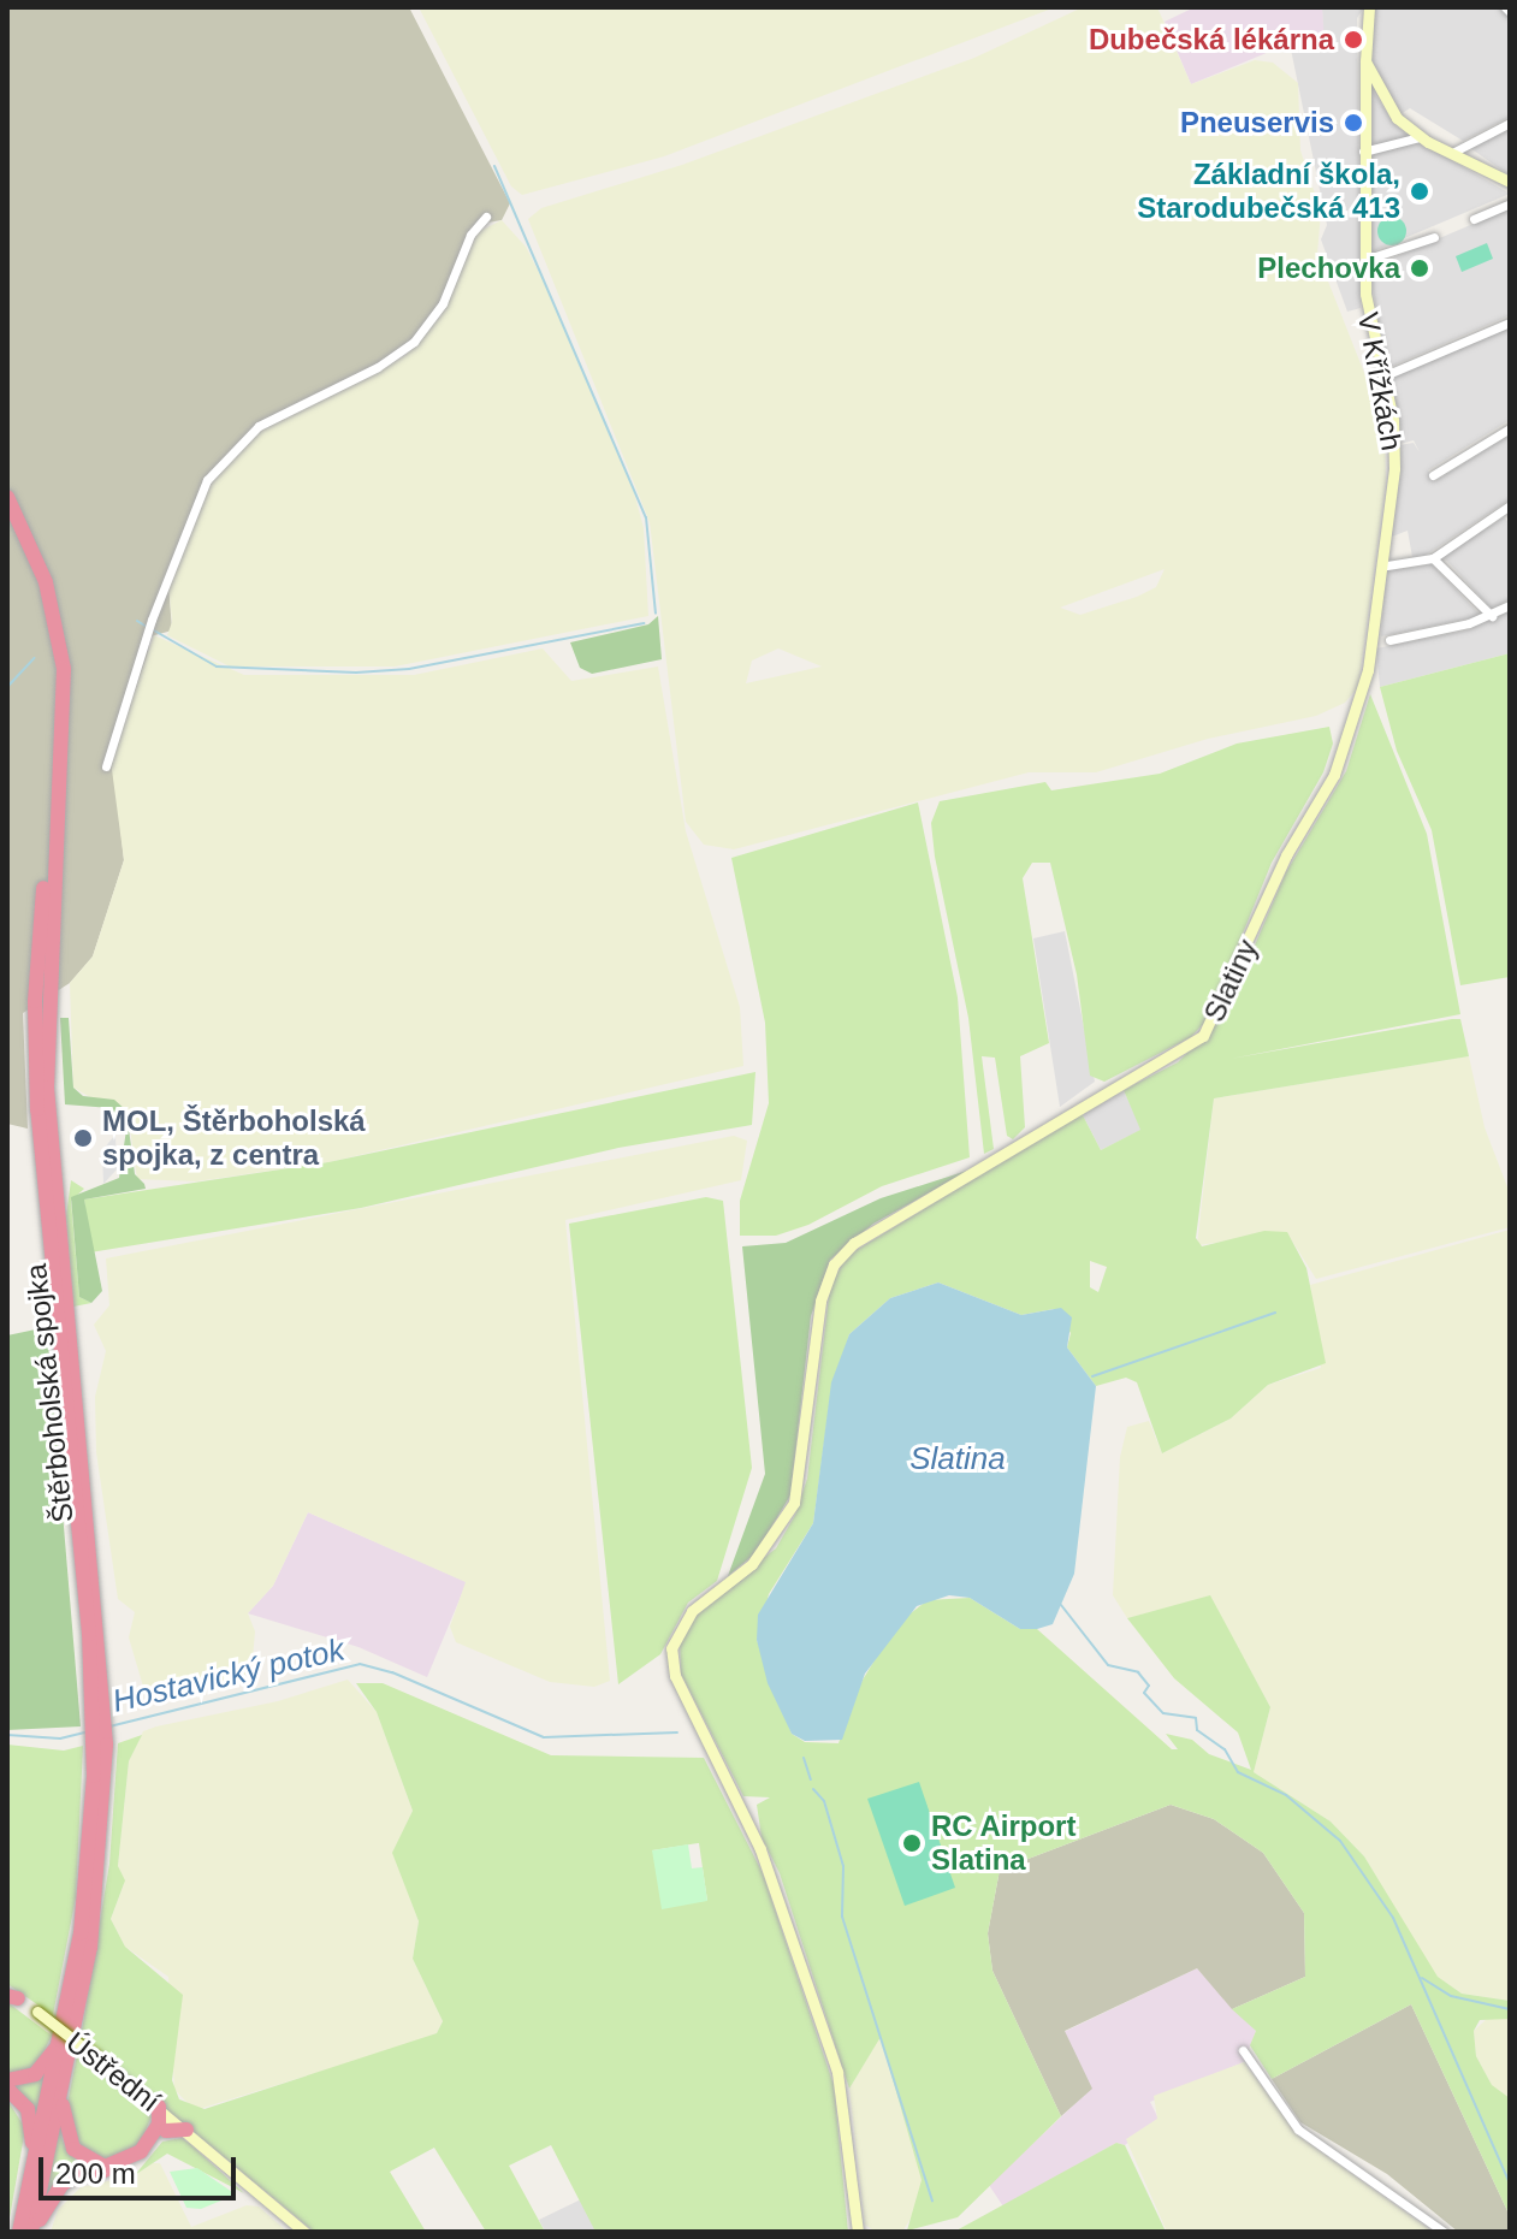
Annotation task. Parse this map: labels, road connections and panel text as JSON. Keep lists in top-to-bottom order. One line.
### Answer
{"streets":{"highway":["Štěrboholská spojka"],"street":["V Křížkách","Slatiny","Ústřední"]},"crossings":[["V Křížkách","Slatiny"]],"water":["Slatina","Hostavický potok"],"places":["Dubečská lékárna","Pneuservis","Základní škola, Starodubečská 413","Plechovka","MOL, Štěrboholská spojka, z centra","RC Airport Slatina"],"scale_bar":"200 m"}
